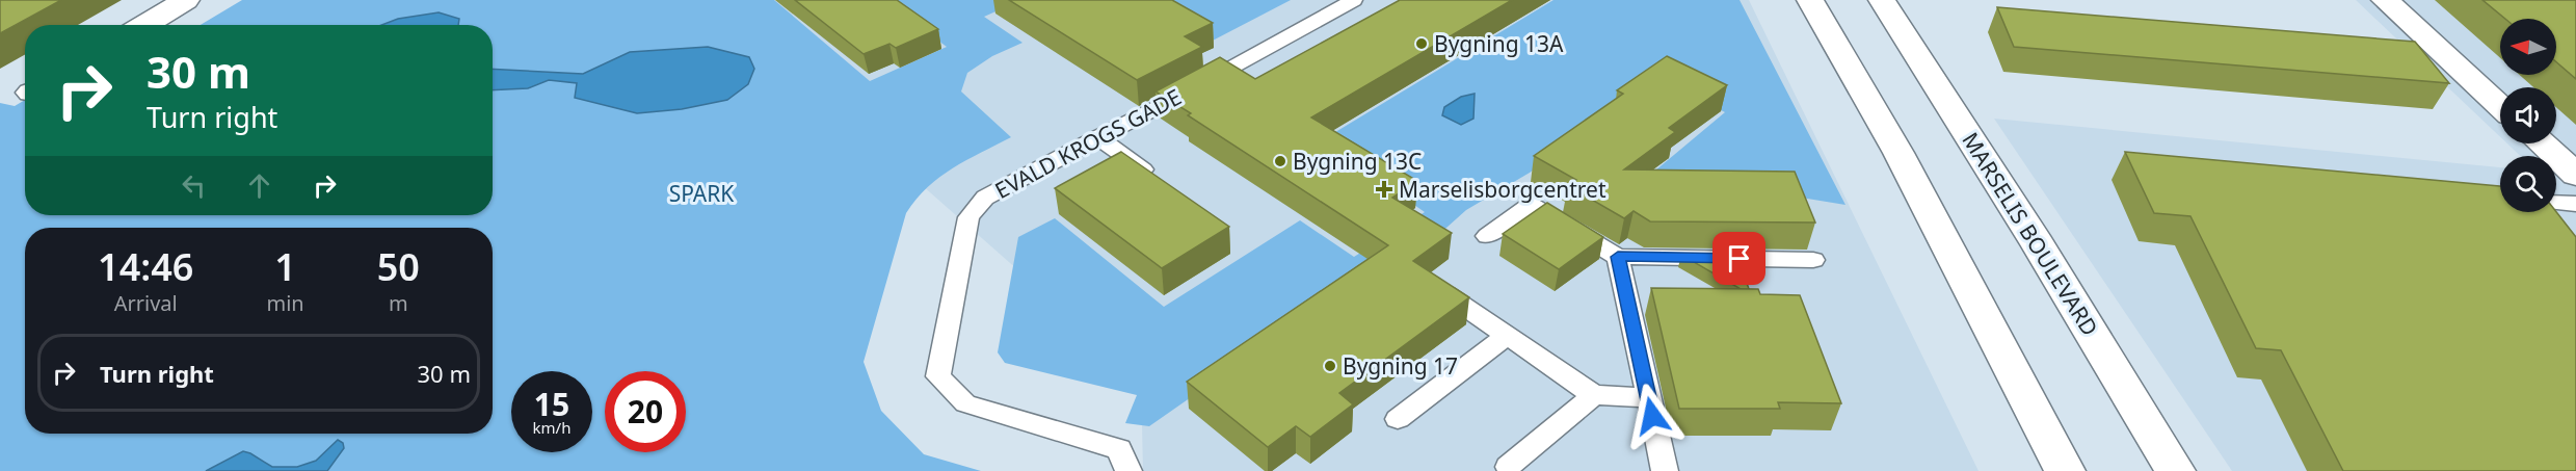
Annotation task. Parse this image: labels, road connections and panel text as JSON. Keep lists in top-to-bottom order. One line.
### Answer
{"streets":{"main road":["MARSELIS BOULEVARD"],"lane":["EVALD KROGS GADE"]},"parks":["SPARK"],"places":{"other":["Bygning 13A","Bygning 13C","Bygning 17"],"health":["Marselisborgcentret"]},"north":"left","page":{"turn":["30 m","Turn right"],"eta":["14:46","Arrival","1","min","50","m"],"list":[{"name":"Turn right","value":"30 m"}],"speed":"15 km/h","limit":"20"}}
